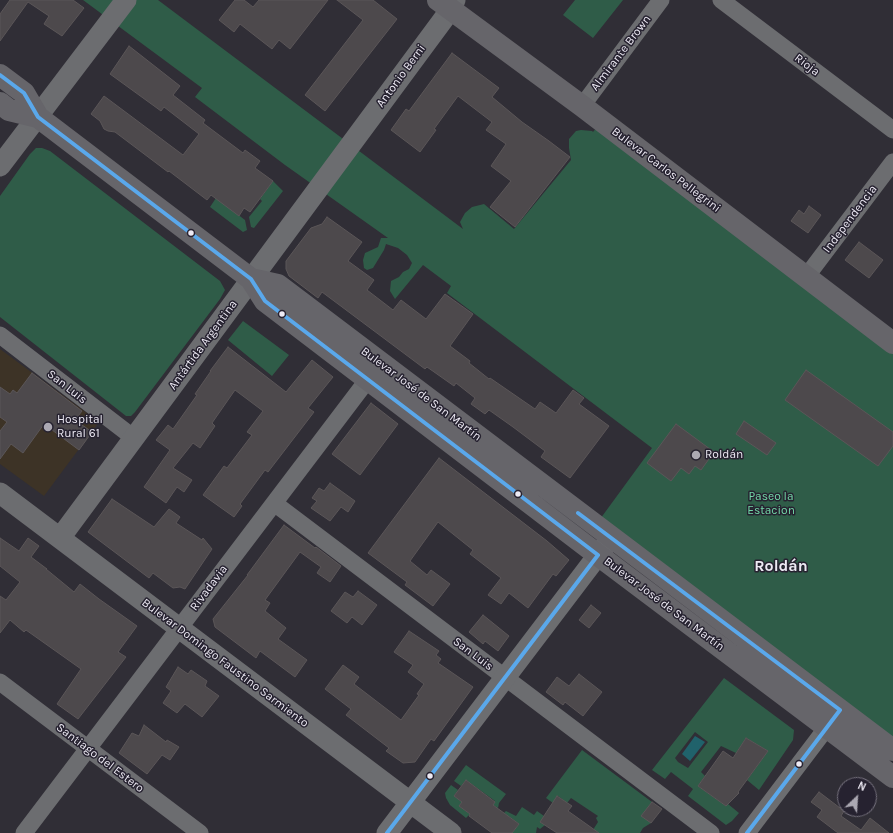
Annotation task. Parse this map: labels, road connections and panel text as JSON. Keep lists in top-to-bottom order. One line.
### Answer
{"streets":{"main road":["Bulevar Carlos Pellegrini","Bulevar José de San Martín"],"street":["Almirante Brown","Rioja","Antonio Berni","Independencia","Antártida Argentina","San Luis","Rivadavia","Bulevar Domingo Faustino Sarmiento","Santiago del Estero"]},"crossings":[["Almirante Brown","Bulevar Carlos Pellegrini"],["Antonio Berni","Bulevar Carlos Pellegrini"],["Antonio Berni","Antártida Argentina"],["Bulevar Carlos Pellegrini","Independencia"],["Antártida Argentina","San Luis"],["Antártida Argentina","Bulevar José de San Martín"],["Antártida Argentina","Bulevar Domingo Faustino Sarmiento"],["San Luis","Rivadavia"],["Bulevar José de San Martín","Rivadavia"],["Rivadavia","Bulevar Domingo Faustino Sarmiento"],["Rivadavia","Santiago del Estero"]],"districts":["Roldán"],"parks":["Paseo la Estacion"],"places":["Hospital Rural 61","Roldán"],"north":"top right"}
